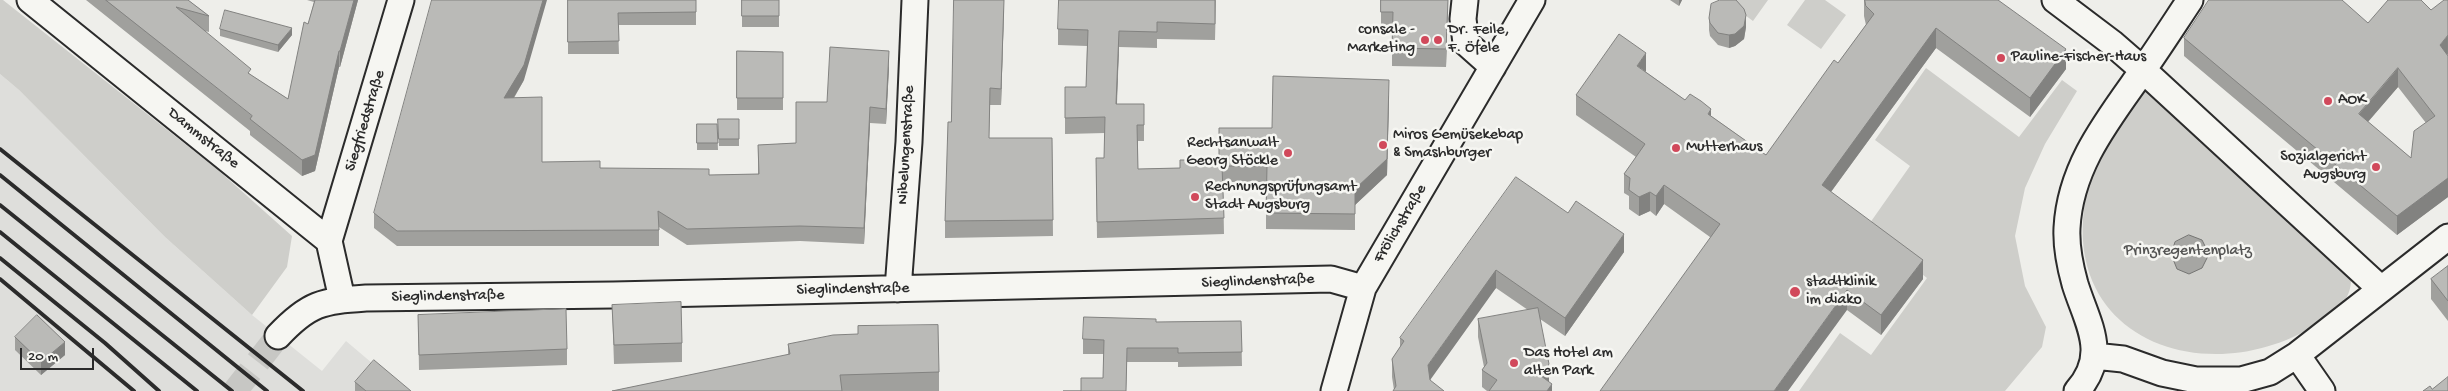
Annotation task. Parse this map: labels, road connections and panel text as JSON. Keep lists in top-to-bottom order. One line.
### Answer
{"streets":{"street":["Siegfriedstraße","Dammstraße","Nibelungenstraße","Frölichstraße","Sieglindenstraße"]},"crossings":[["Siegfriedstraße","Dammstraße"],["Nibelungenstraße","Sieglindenstraße"],["Frölichstraße","Sieglindenstraße"]],"parks":["Prinzregentenplatz"],"places":["consale - Marketing","Dr. Feile, F. Öfele","Pauline-Fischer-Haus","AOK","Miros Gemüsekebap & Smashburger","Mutterhaus","Rechtsanwalt Georg Stöckle","Sozialgericht Augsburg","Rechnungsprüfungsamt Stadt Augsburg","stadtklinik im diako","Das Hotel am alten Park"],"scale_bar":"20 m"}
